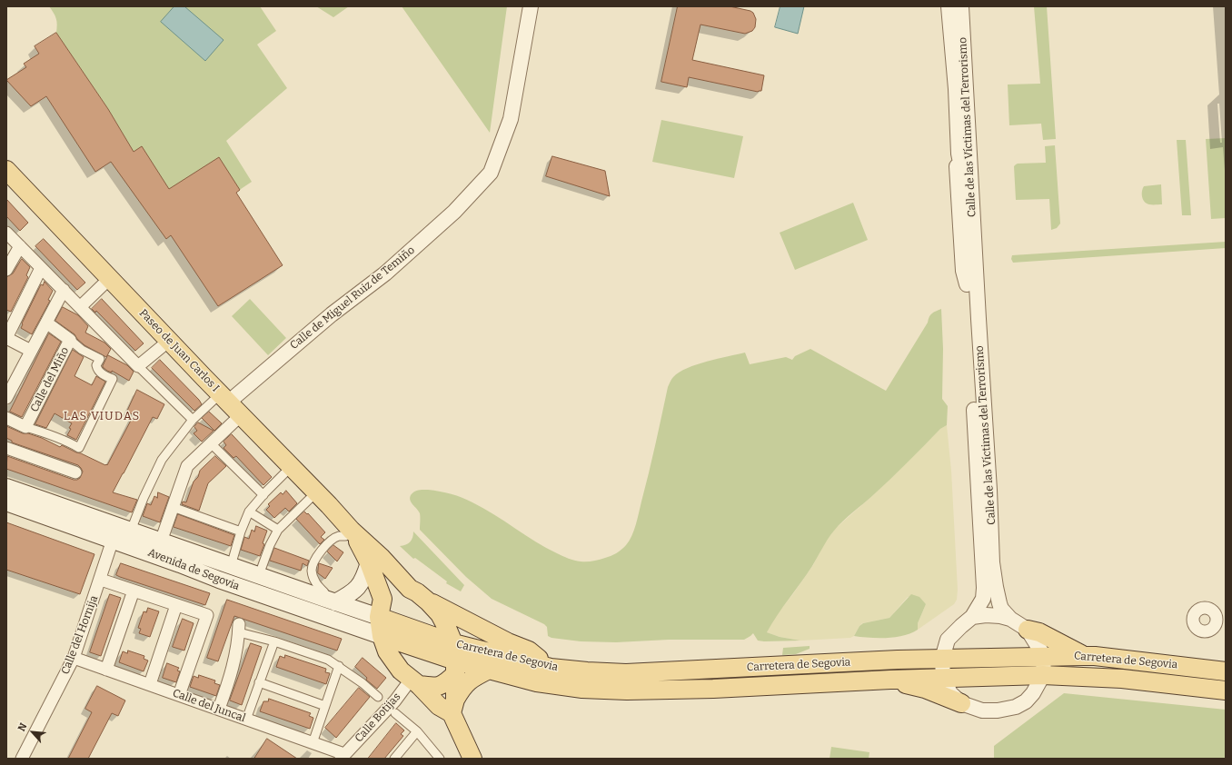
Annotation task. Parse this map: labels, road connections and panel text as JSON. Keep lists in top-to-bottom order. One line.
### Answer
{"streets":{"main road":["Paseo de Juan Carlos I","Avenida de Segovia","Carretera de Segovia"],"street":["Calle de las Víctimas del Terrorismo","Calle de Miguel Ruiz de Temiño","Calle del Miño","Calle del Hornija","Calle del Juncal","Calle Botijas"]},"crossings":[["Calle de las Víctimas del Terrorismo","Carretera de Segovia"],["Calle de Miguel Ruiz de Temiño","Paseo de Juan Carlos I"],["Paseo de Juan Carlos I","Avenida de Segovia"],["Paseo de Juan Carlos I","Carretera de Segovia"],["Avenida de Segovia","Calle del Hornija"],["Avenida de Segovia","Carretera de Segovia"],["Calle del Hornija","Calle del Juncal"],["Calle del Juncal","Calle Botijas"]],"districts":["LAS VIUDAS"],"north":"top left"}
